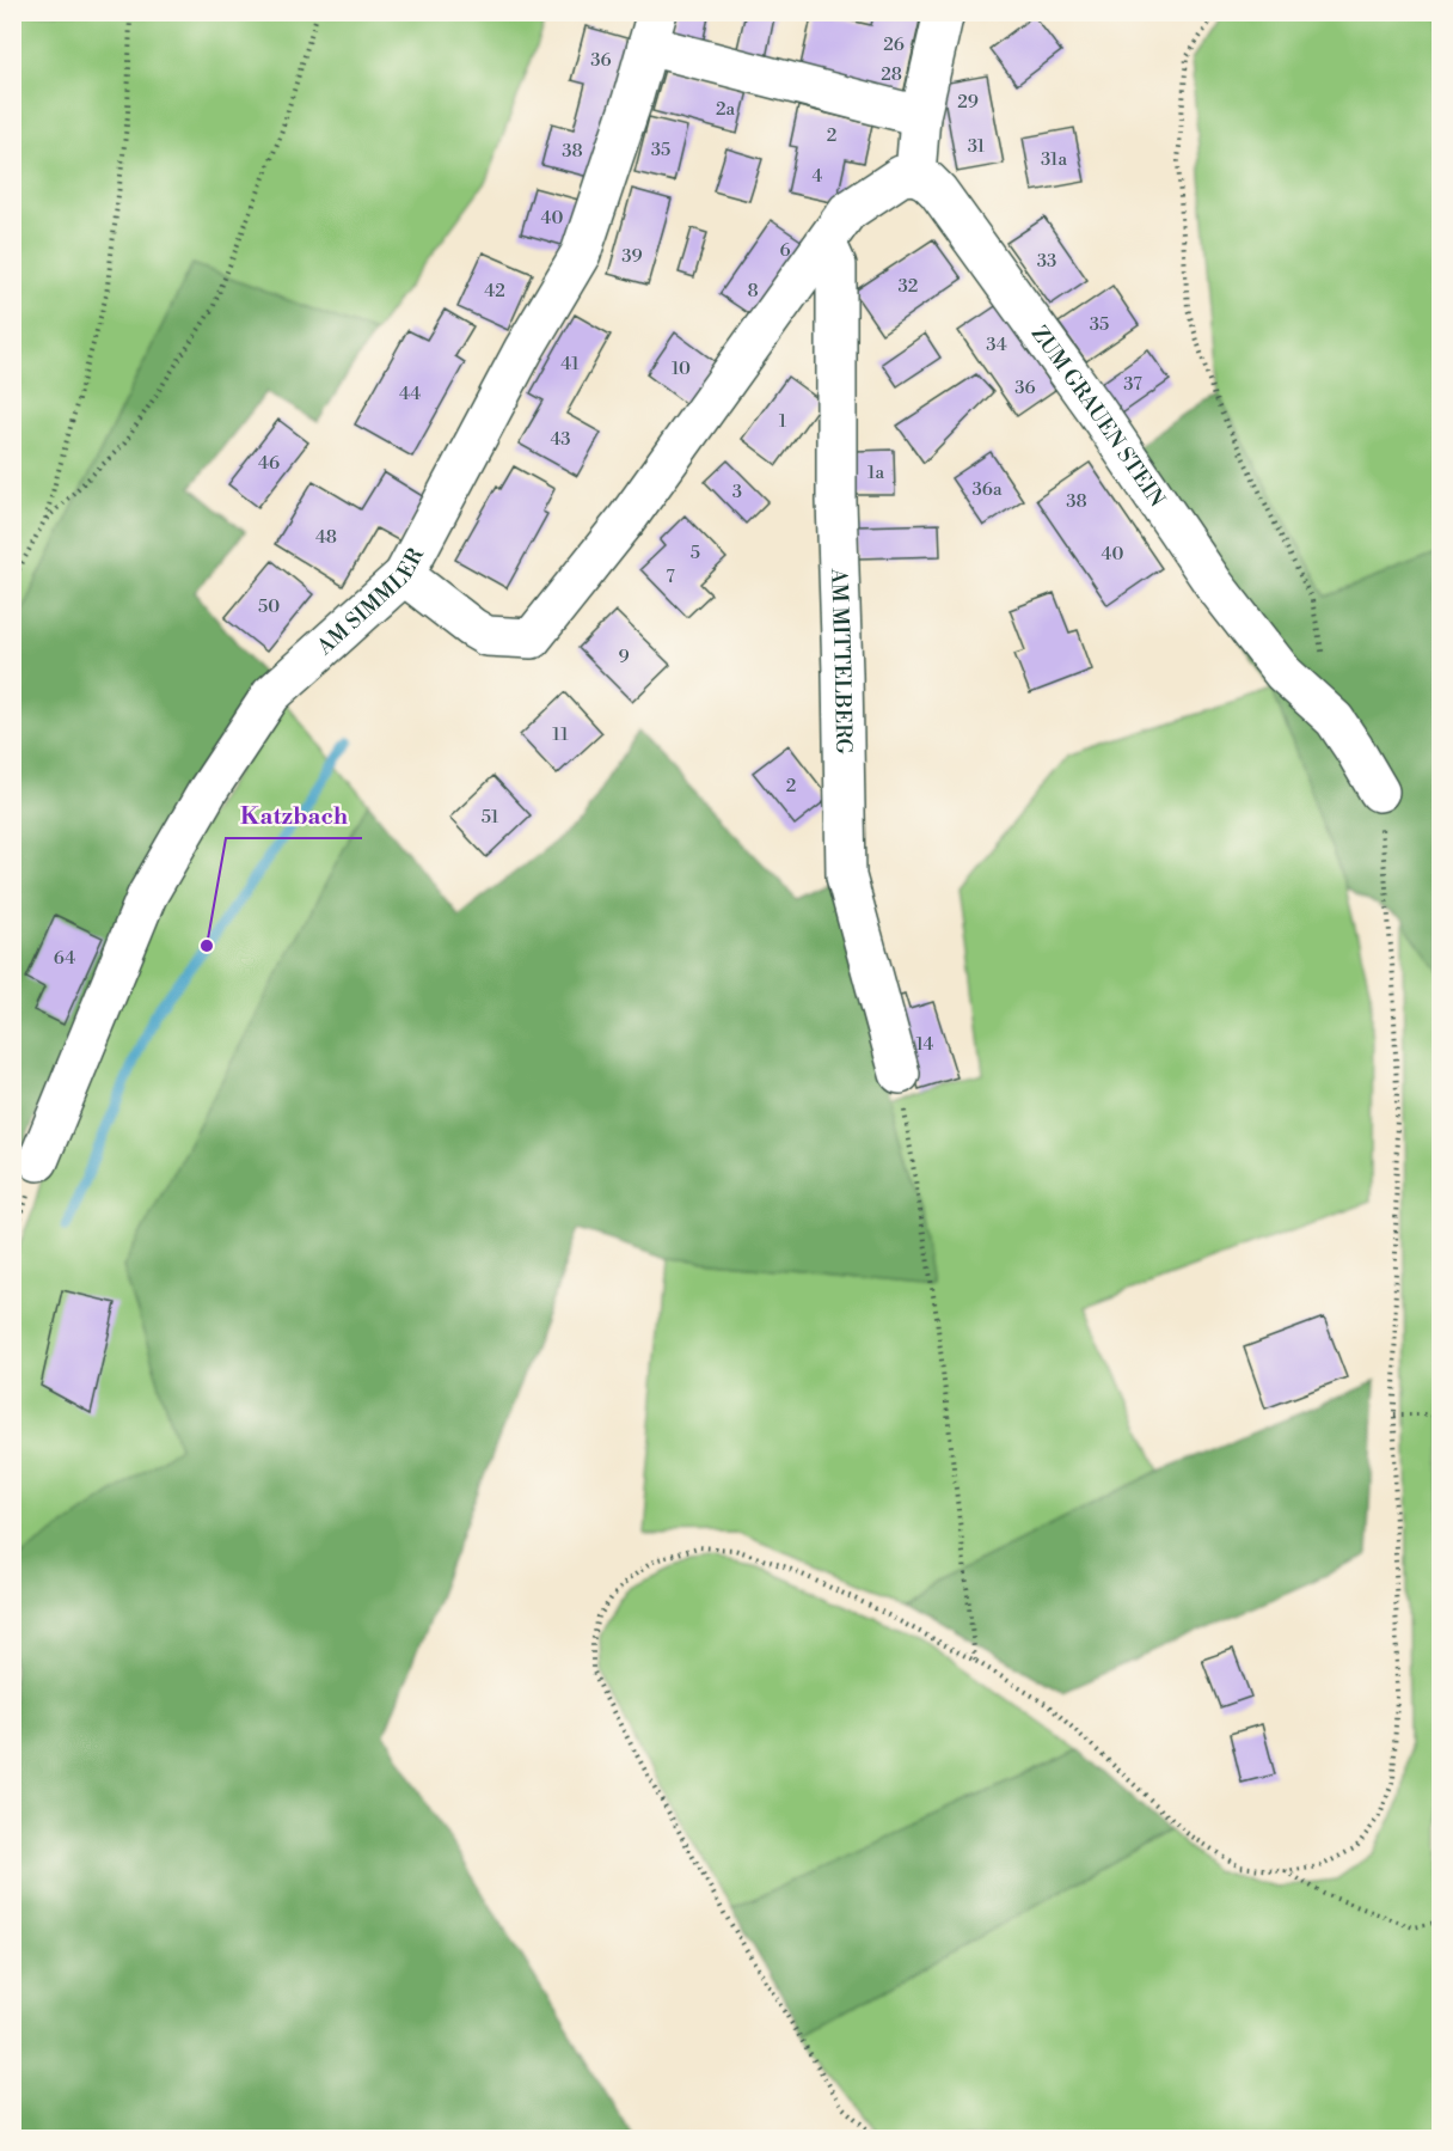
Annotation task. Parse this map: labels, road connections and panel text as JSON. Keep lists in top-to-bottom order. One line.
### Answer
{"streets":{"street":["ZUM GRAUEN STEIN","AM SIMMLER","AM MITTELBERG"]},"places":["Katzbach"],"house_numbers":["26","36","28","29","2a","2","31","35","38","31a","4","40","6","39","33","32","42","8","35","34","41","10","37","36","44","1","43","46","1a","36a","3","38","48","5","40","7","50","9","11","2","51","64","14"]}
